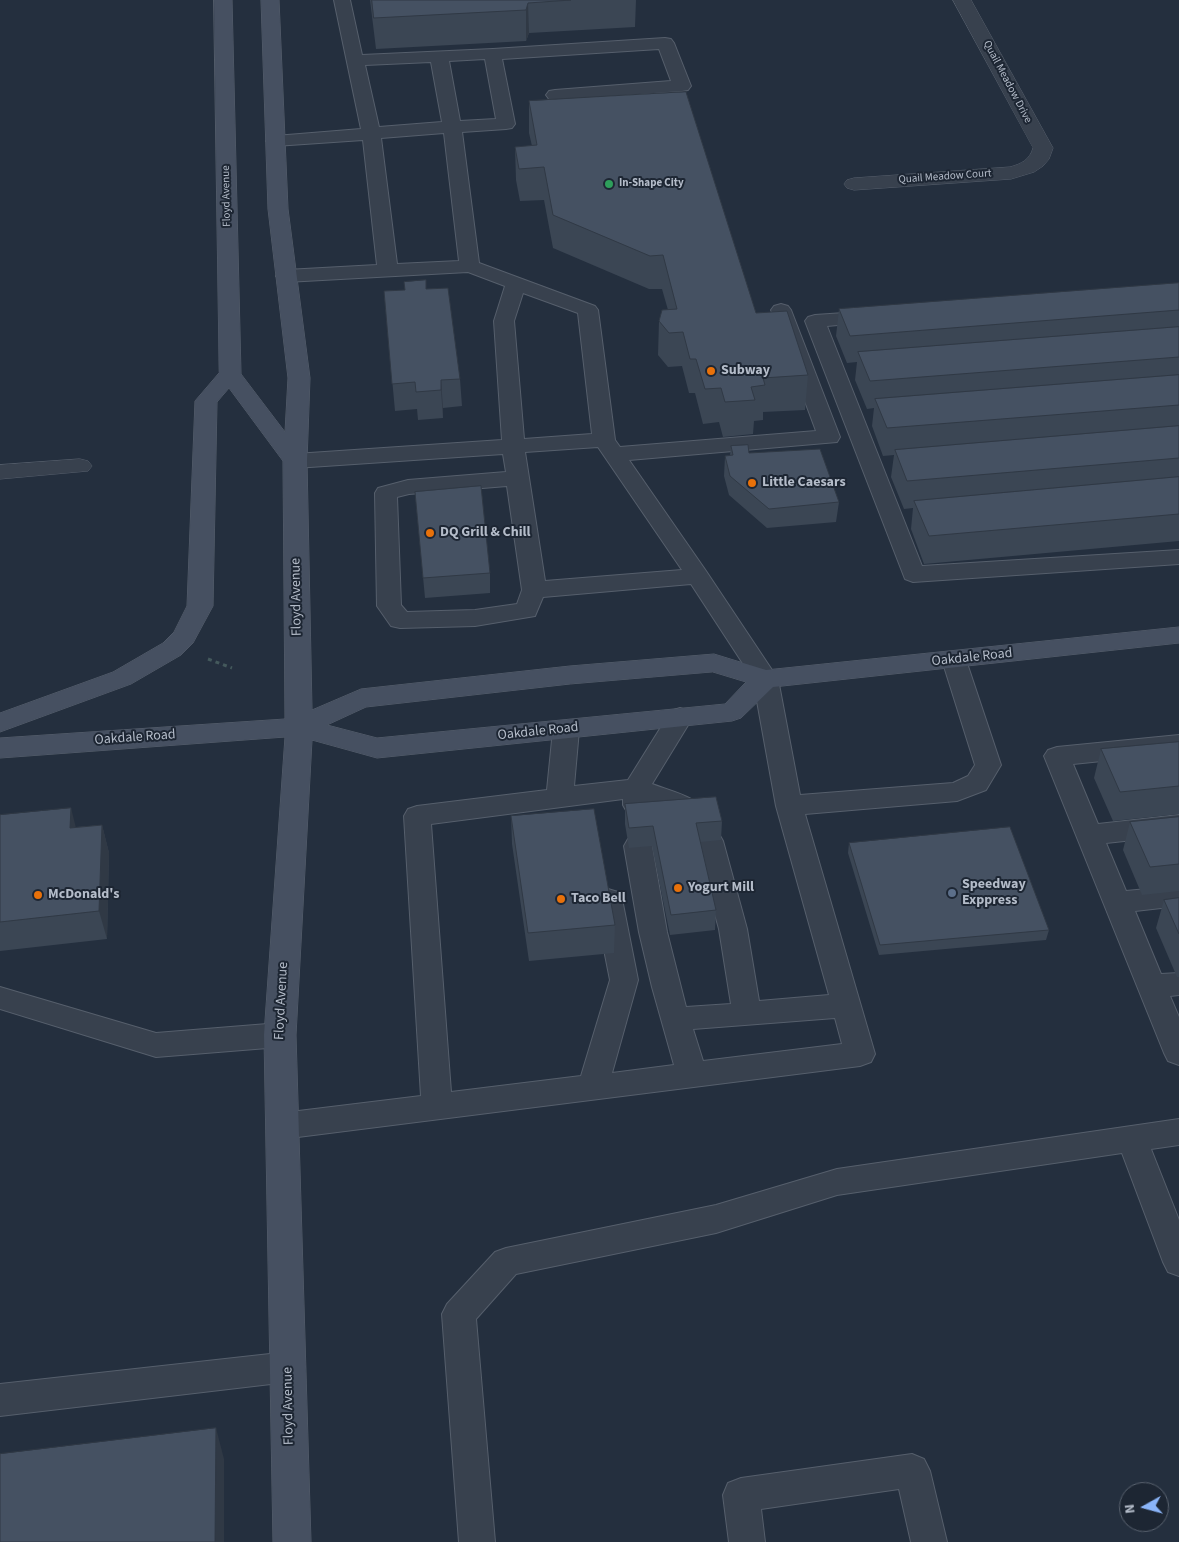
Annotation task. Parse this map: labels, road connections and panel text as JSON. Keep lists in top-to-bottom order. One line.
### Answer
{"streets":{"street":["Quail Meadow Drive","Quail Meadow Court","Floyd Avenue","Oakdale Road"]},"crossings":[["Quail Meadow Drive","Quail Meadow Court"],["Floyd Avenue","Oakdale Road"]],"places":["In-Shape City","Subway","Little Caesars","DQ Grill & Chill","Yogurt Mill","Speedway Exppress","McDonald's","Taco Bell"],"north":"left"}
